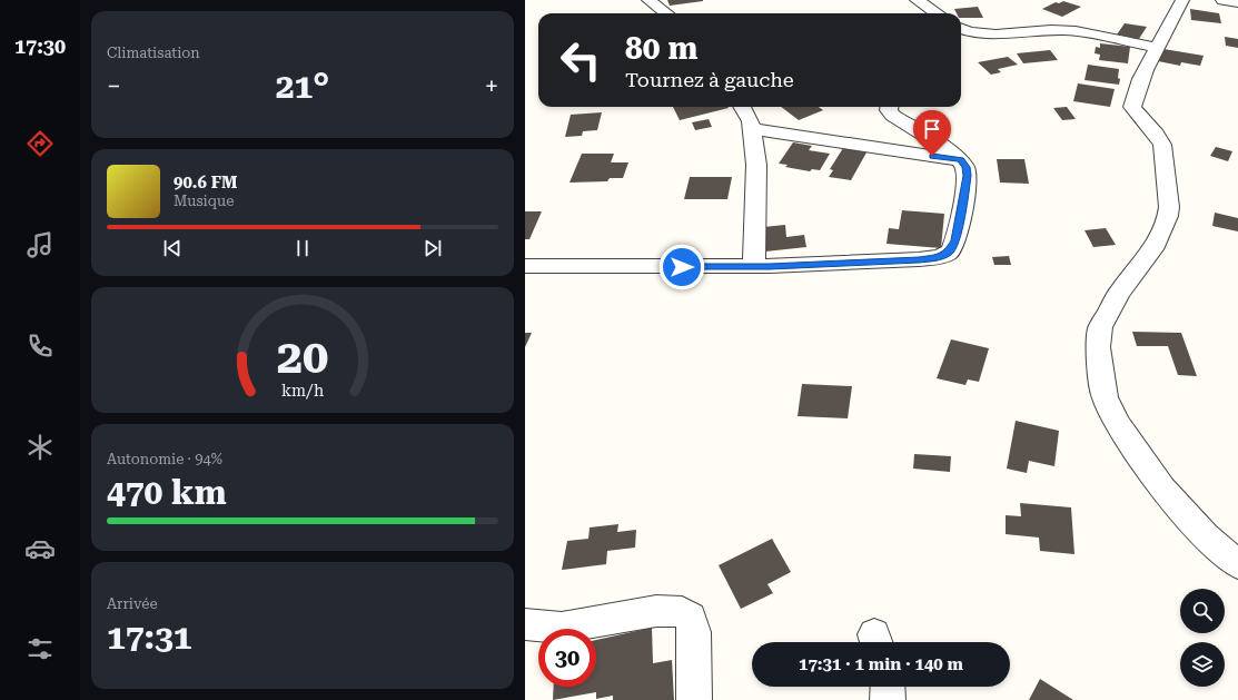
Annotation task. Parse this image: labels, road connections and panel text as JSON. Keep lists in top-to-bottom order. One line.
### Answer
{"page":{"tabs":"17:30","tile":["Climatisation",["Autonomie · 94%","470 km"],["Arrivée","17:31"]],"turn":["80 m","Tournez à gauche"],"heat":["−","21°","+"],"song":["90.6 FM","Musique"],"limit":"30","trip":"17:31 · 1 min · 140 m","gauge":["20","km/h"]}}
